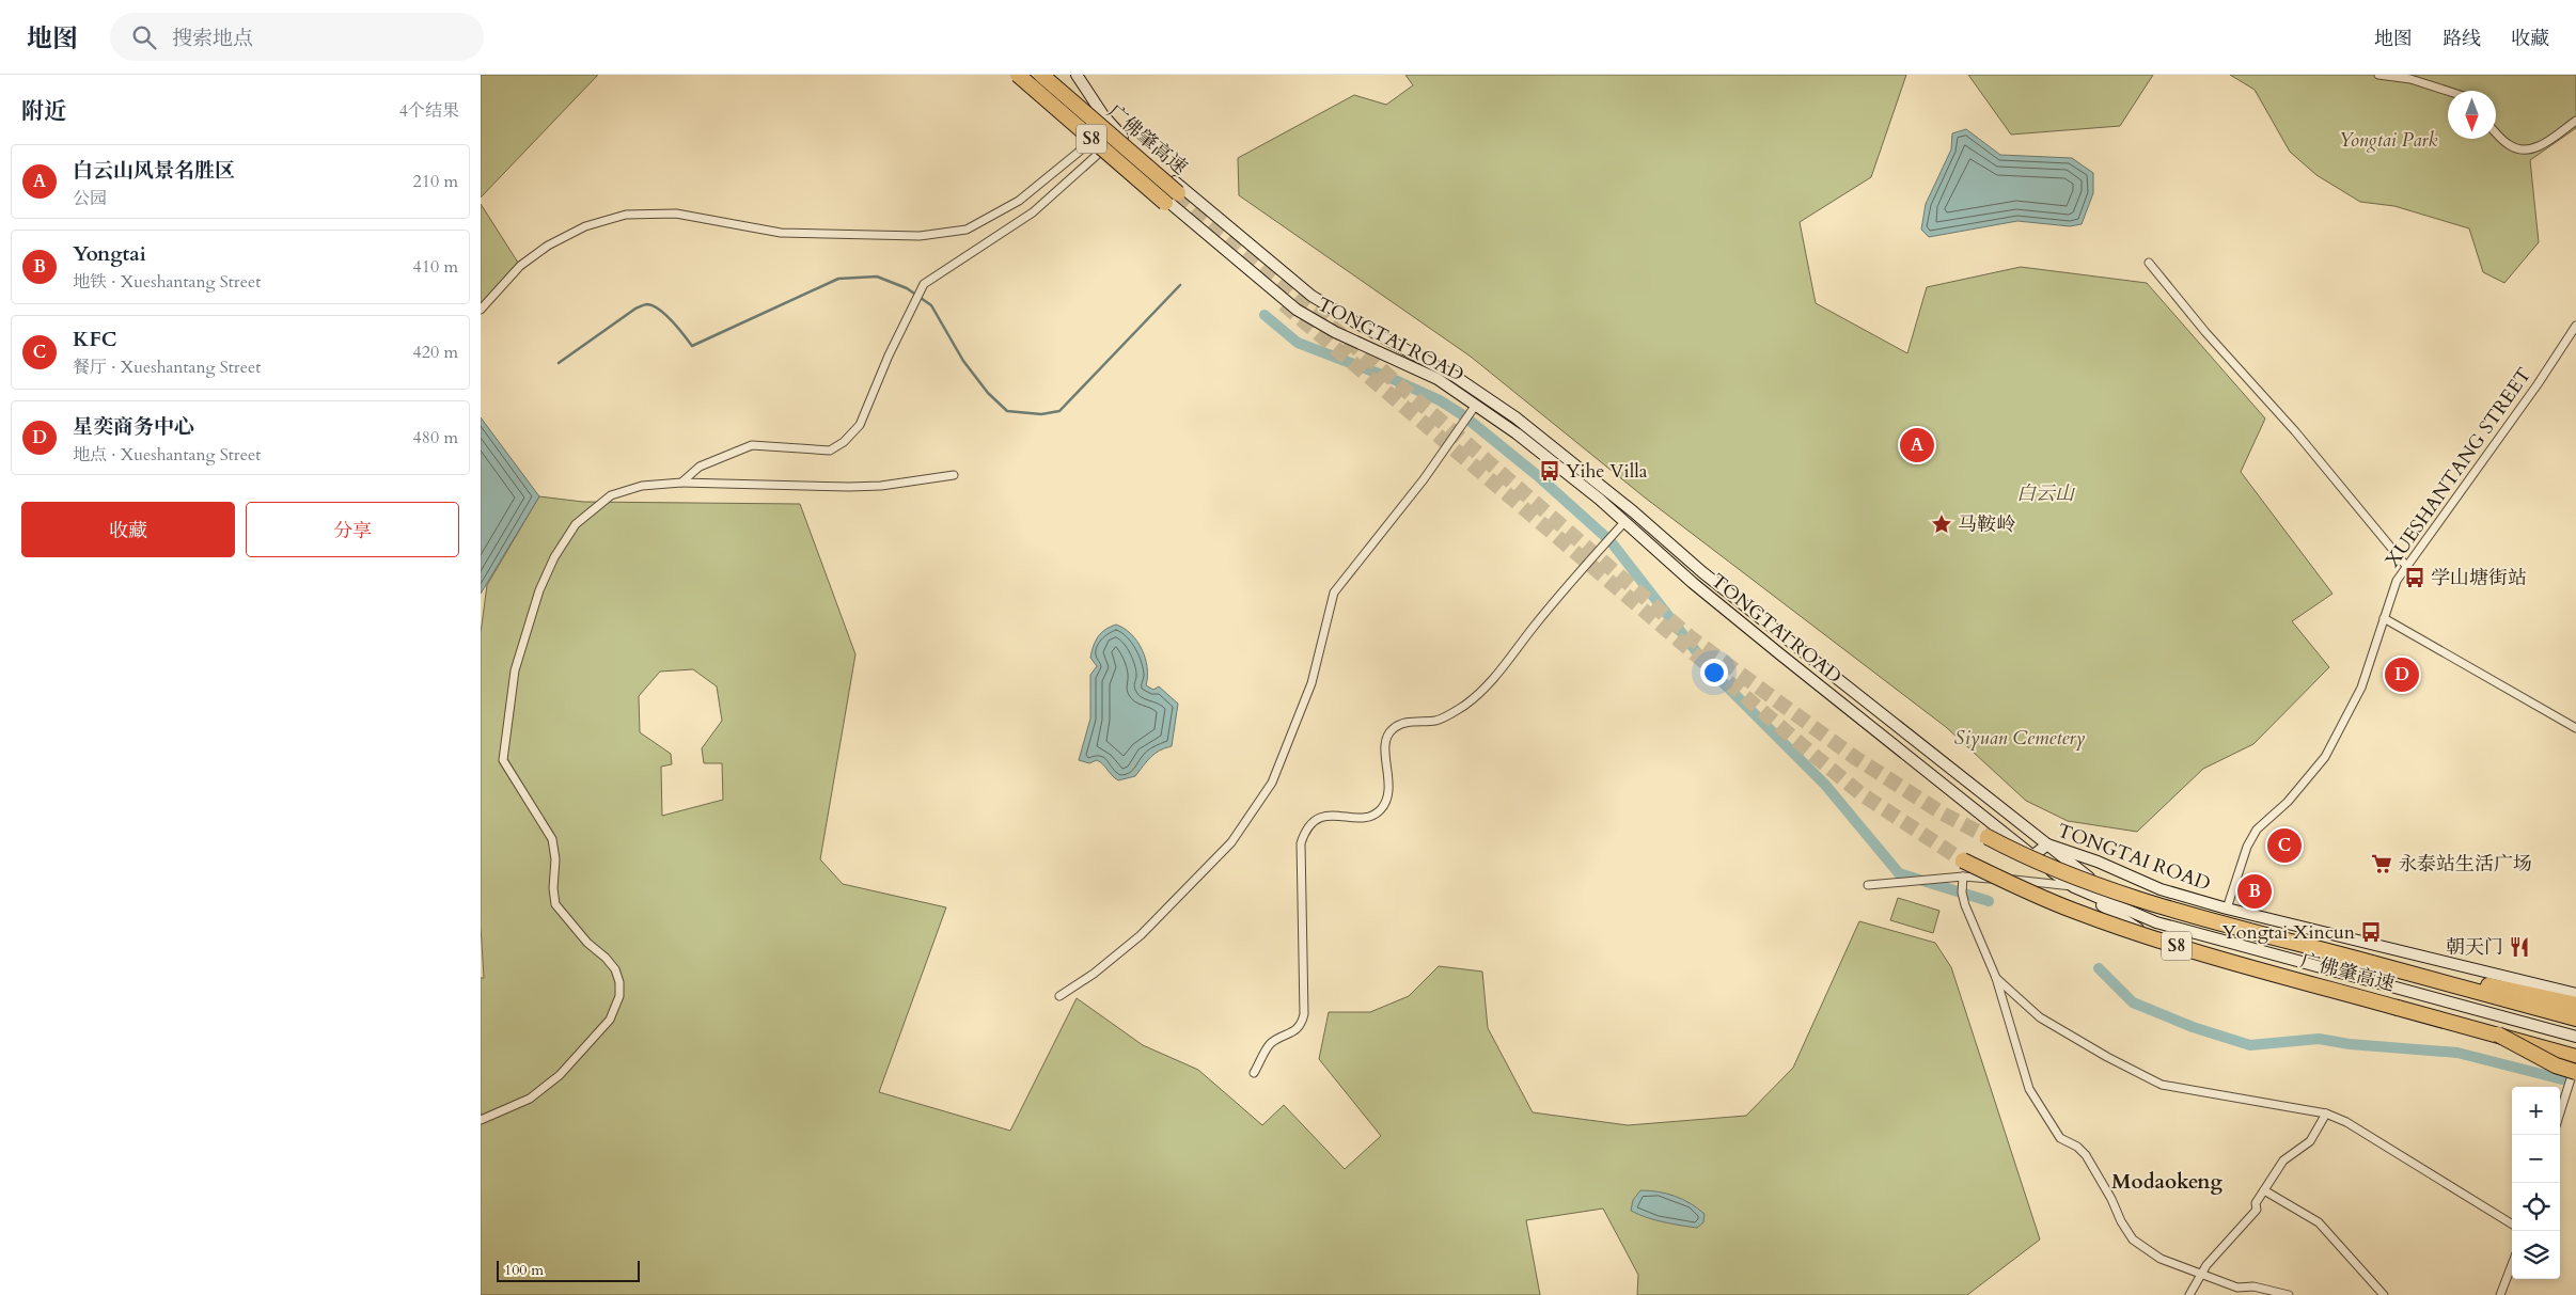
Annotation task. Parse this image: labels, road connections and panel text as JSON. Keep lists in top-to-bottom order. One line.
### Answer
{"streets":{"highway":["S8","广佛肇高速"],"main road":["TONGTAI ROAD"],"street":["XUESHANTANG STREET"]},"crossings":[["TONGTAI ROAD","XUESHANTANG STREET"]],"districts":["Modaokeng"],"parks":["Yongtai Park","白云山","Siyuan Cemetery"],"places":{"bus stop":["Yihe Villa","学山塘街站","Yongtai Xincun"],"place":["马鞍岭"],"supermarket":["永泰站生活广场"],"restaurant":["朝天门"]},"scale_bar":"100 m","north":"bottom","page":{"header":"地图","search":"搜索地点","nav":["地图","路线","收藏"],"heading":["附近","4个结果"],"list":[{"mark":"A","name":"白云山风景名胜区","note":"公园","value":"210 m"},{"mark":"B","name":"Yongtai","note":"地铁 · Xueshantang Street","value":"410 m"},{"mark":"C","name":"KFC","note":"餐厅 · Xueshantang Street","value":"420 m"},{"mark":"D","name":"星奕商务中心","note":"地点 · Xueshantang Street","value":"480 m"}],"pins":["A","D","C","B"],"buttons":["收藏","分享"],"map_buttons":["+","−"],"scale":"100 m"}}
